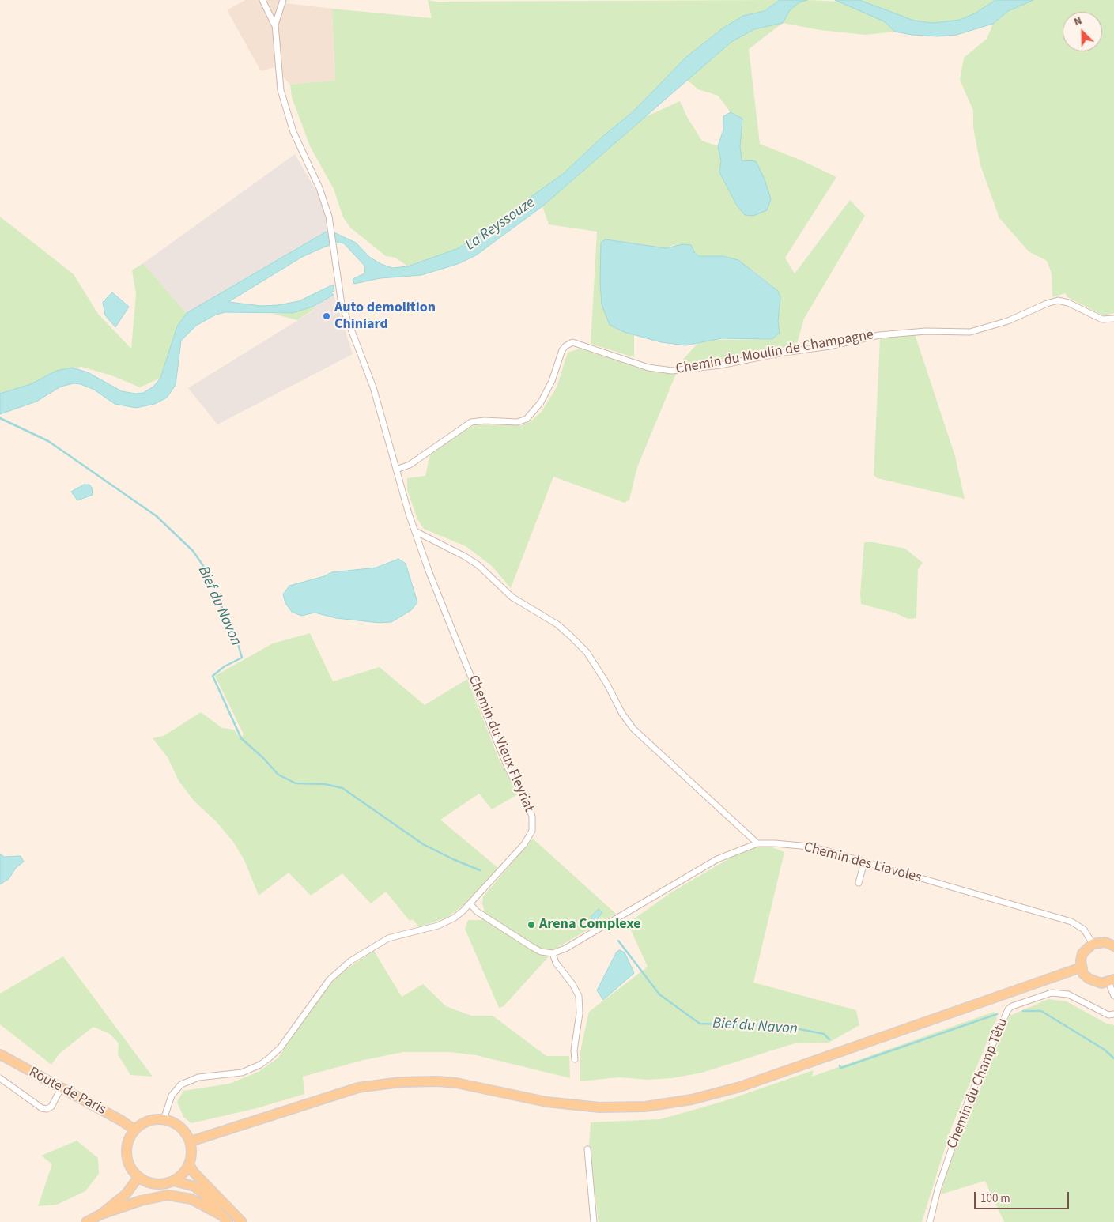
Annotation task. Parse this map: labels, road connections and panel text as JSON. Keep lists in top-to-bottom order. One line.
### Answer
{"streets":{"main road":["Route de Paris"],"street":["Chemin du Moulin de Champagne","Chemin du Vieux Fleyriat","Chemin des Liavoles","Chemin du Champ Têtu"]},"crossings":[["Chemin du Moulin de Champagne","Chemin du Vieux Fleyriat"],["Chemin du Vieux Fleyriat","Route de Paris"]],"water":["La Reyssouze","Bief du Navon"],"places":["Auto demolition Chiniard","Arena Complexe"],"scale_bar":"100 m","north":"top left"}
